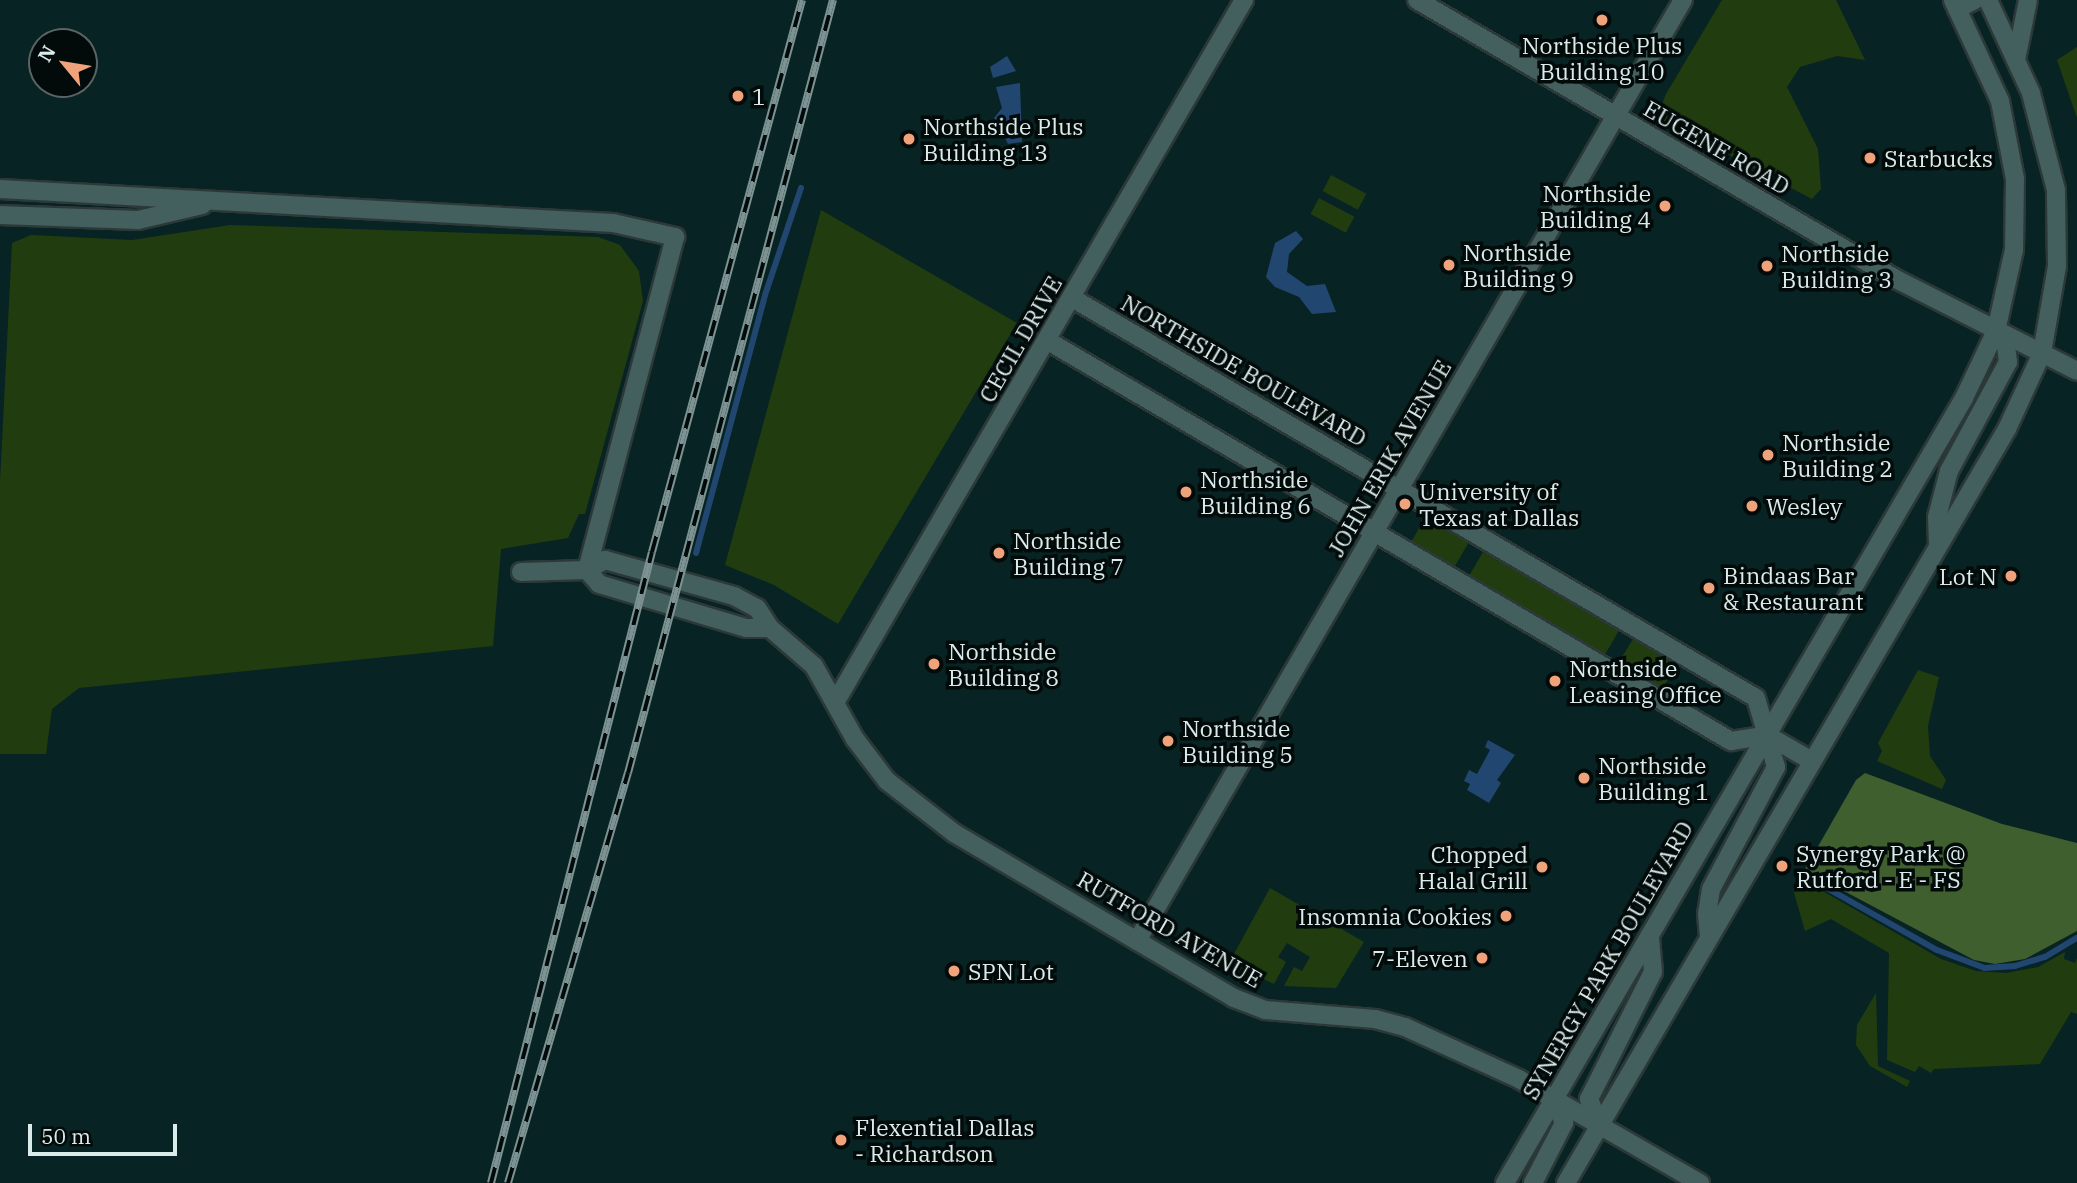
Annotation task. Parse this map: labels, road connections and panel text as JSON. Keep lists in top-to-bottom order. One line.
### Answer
{"streets":{"street":["EUGENE ROAD","CECIL DRIVE","NORTHSIDE BOULEVARD","JOHN ERIK AVENUE","RUTFORD AVENUE","SYNERGY PARK BOULEVARD"]},"crossings":[["EUGENE ROAD","JOHN ERIK AVENUE"],["EUGENE ROAD","SYNERGY PARK BOULEVARD"],["CECIL DRIVE","NORTHSIDE BOULEVARD"],["CECIL DRIVE","RUTFORD AVENUE"],["NORTHSIDE BOULEVARD","JOHN ERIK AVENUE"],["NORTHSIDE BOULEVARD","SYNERGY PARK BOULEVARD"],["JOHN ERIK AVENUE","RUTFORD AVENUE"],["RUTFORD AVENUE","SYNERGY PARK BOULEVARD"]],"places":["Northside Plus Building 10","1","Northside Plus Building 13","Starbucks","Northside Building 4","Northside Building 9","Northside Building 3","Northside Building 2","Northside Building 6","University of Texas at Dallas","Wesley","Northside Building 7","Lot N","Bindaas Bar & Restaurant","Northside Building 8","Northside Leasing Office","Northside Building 5","Northside Building 1","Synergy Park @ Rutford - E - FS","Chopped Halal Grill","Insomnia Cookies","7-Eleven","SPN Lot","Flexential Dallas - Richardson"],"scale_bar":"50 m","north":"top left"}
